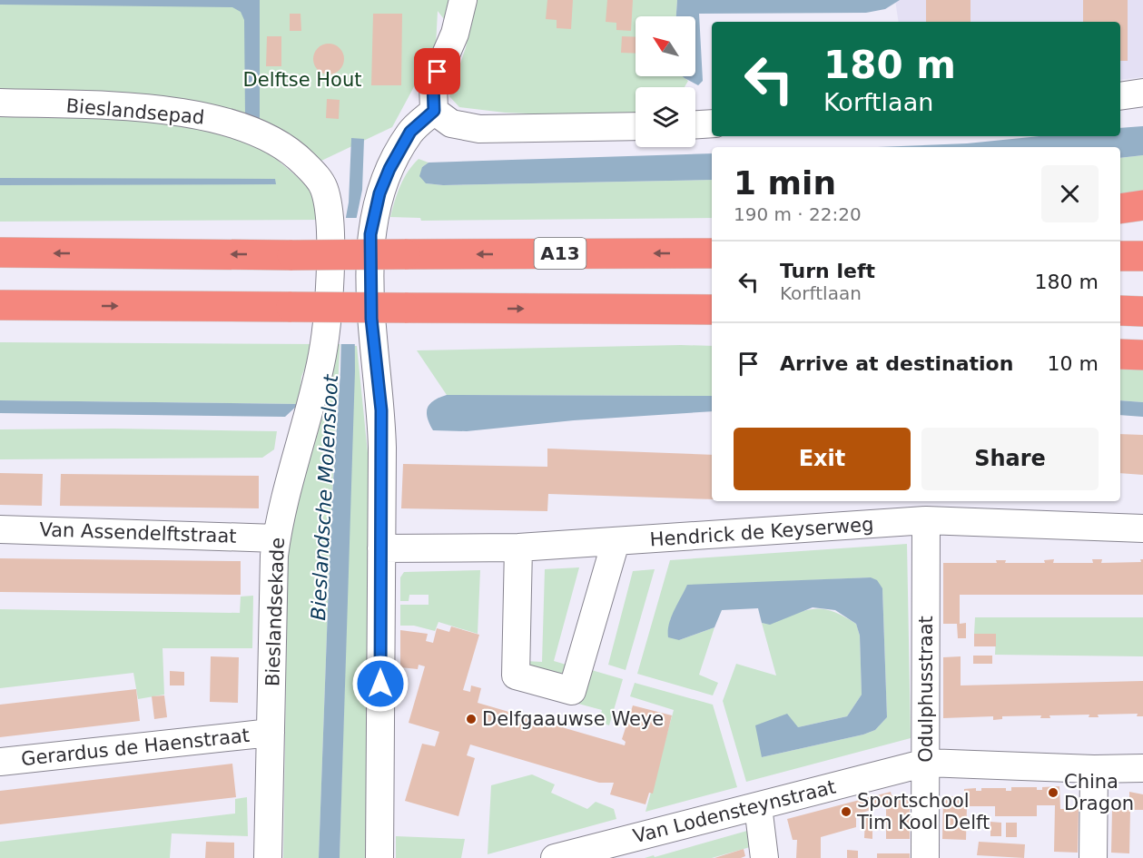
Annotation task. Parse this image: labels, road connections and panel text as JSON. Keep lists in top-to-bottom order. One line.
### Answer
{"streets":{"highway":["A13"],"street":["Bieslandsepad","Hendrick de Keyserweg","Van Assendelftstraat","Bieslandsekade","Odulphusstraat","Gerardus de Haenstraat","Van Lodensteynstraat"]},"crossings":[["Bieslandsepad","Bieslandsekade"],["Hendrick de Keyserweg","Odulphusstraat"],["Van Assendelftstraat","Bieslandsekade"],["Bieslandsekade","Gerardus de Haenstraat"],["Odulphusstraat","Van Lodensteynstraat"]],"water":["Bieslandsche Molensloot"],"parks":["Delftse Hout"],"places":["Delfgaauwse Weye","China Dragon","Sportschool Tim Kool Delft"],"north":"top left","page":{"turn":["180 m","Korftlaan"],"heading":["1 min","190 m · 22:20"],"list":[{"name":"Turn left","note":"Korftlaan","value":"180 m"},{"name":"Arrive at destination","value":"10 m"}],"buttons":["Exit","Share"]}}
